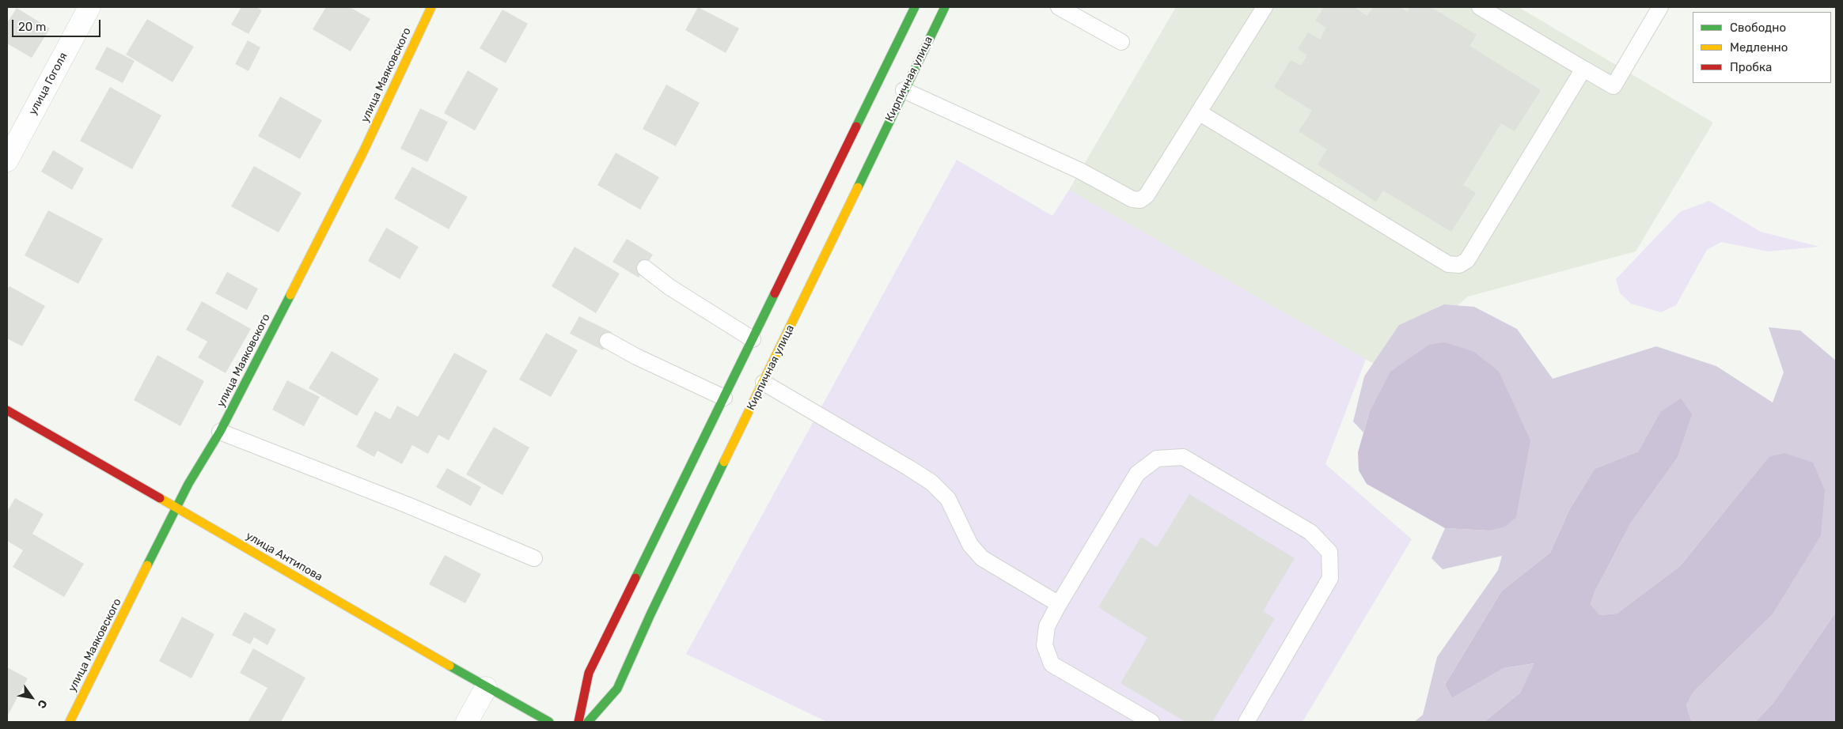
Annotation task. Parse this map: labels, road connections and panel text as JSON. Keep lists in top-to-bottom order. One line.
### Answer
{"streets":{"street":["улица Маяковского","Кирпичная улица","улица Гоголя","улица Антипова"]},"crossings":[["улица Маяковского","улица Антипова"]],"legend":["Свободно","Медленно","Пробка"],"scale_bar":"20 m","north":"bottom right"}
